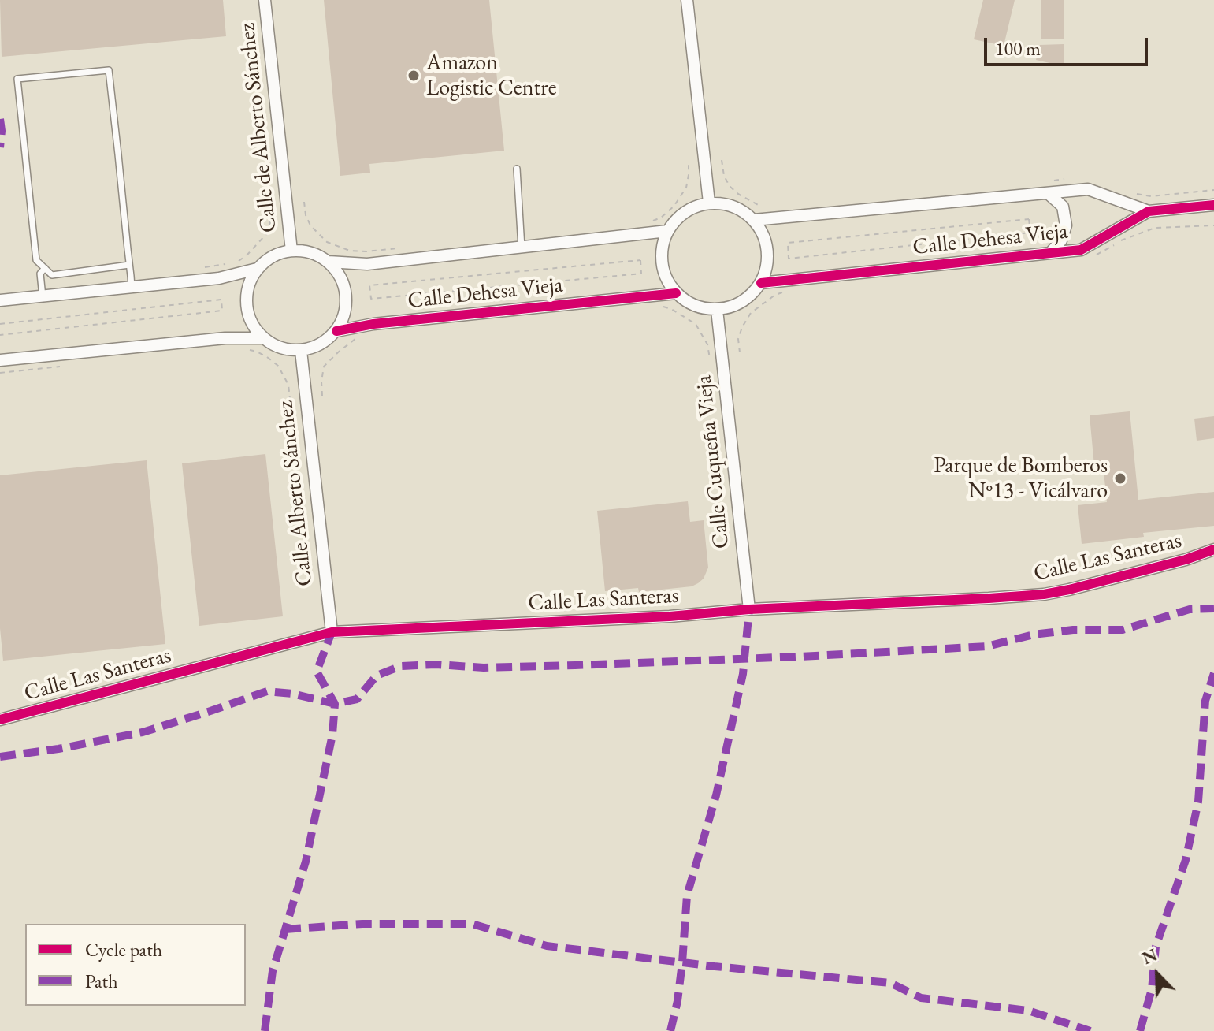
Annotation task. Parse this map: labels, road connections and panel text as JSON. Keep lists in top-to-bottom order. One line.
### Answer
{"streets":{"street":["Calle de Alberto Sánchez","Calle Dehesa Vieja","Calle Cuqueña Vieja","Calle Alberto Sánchez","Calle Las Santeras"]},"crossings":[["Calle de Alberto Sánchez","Calle Dehesa Vieja"],["Calle de Alberto Sánchez","Calle Alberto Sánchez"],["Calle Dehesa Vieja","Calle Cuqueña Vieja"],["Calle Dehesa Vieja","Calle Alberto Sánchez"],["Calle Cuqueña Vieja","Calle Las Santeras"],["Calle Alberto Sánchez","Calle Las Santeras"]],"places":["Amazon Logistic Centre","Parque de Bomberos Nº13 - Vicálvaro"],"legend":["Cycle path","Path"],"scale_bar":"100 m","north":"top left"}
